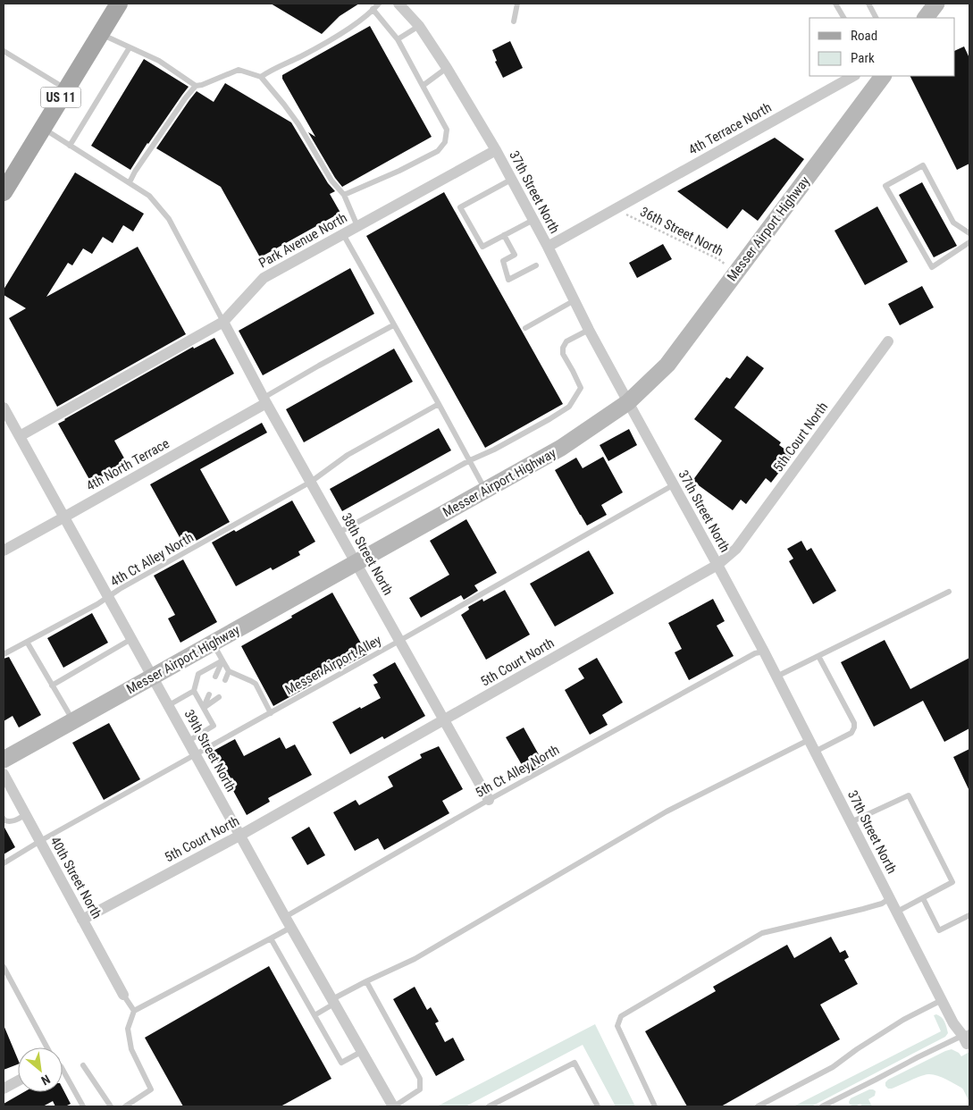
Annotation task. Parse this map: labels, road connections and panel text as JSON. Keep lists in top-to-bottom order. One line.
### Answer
{"streets":{"main road":["US 11","Messer Airport Highway"],"street":["4th Terrace North","37th Street North","Park Avenue North","5th Court North","4th North Terrace","38th Street North","39th Street North","40th Street North"],"lane":["4th Ct Alley North","Messer Airport Alley","5th Ct Alley North"],"path":["36th Street North"]},"crossings":[["4th Terrace North","37th Street North"],["4th Terrace North","36th Street North"],["37th Street North","Messer Airport Highway"],["37th Street North","Park Avenue North"],["37th Street North","5th Court North"],["37th Street North","Messer Airport Alley"],["37th Street North","5th Ct Alley North"],["Messer Airport Highway","36th Street North"],["Messer Airport Highway","38th Street North"],["Messer Airport Highway","39th Street North"],["Park Avenue North","38th Street North"],["Park Avenue North","39th Street North"],["5th Court North","38th Street North"],["5th Court North","39th Street North"],["5th Court North","40th Street North"],["4th North Terrace","38th Street North"],["4th North Terrace","39th Street North"],["38th Street North","4th Ct Alley North"],["38th Street North","Messer Airport Alley"],["38th Street North","5th Ct Alley North"],["4th Ct Alley North","39th Street North"],["Messer Airport Alley","39th Street North"],["Messer Airport Alley","40th Street North"],["39th Street North","5th Ct Alley North"]],"legend":["Road","Park"],"north":"bottom right"}
